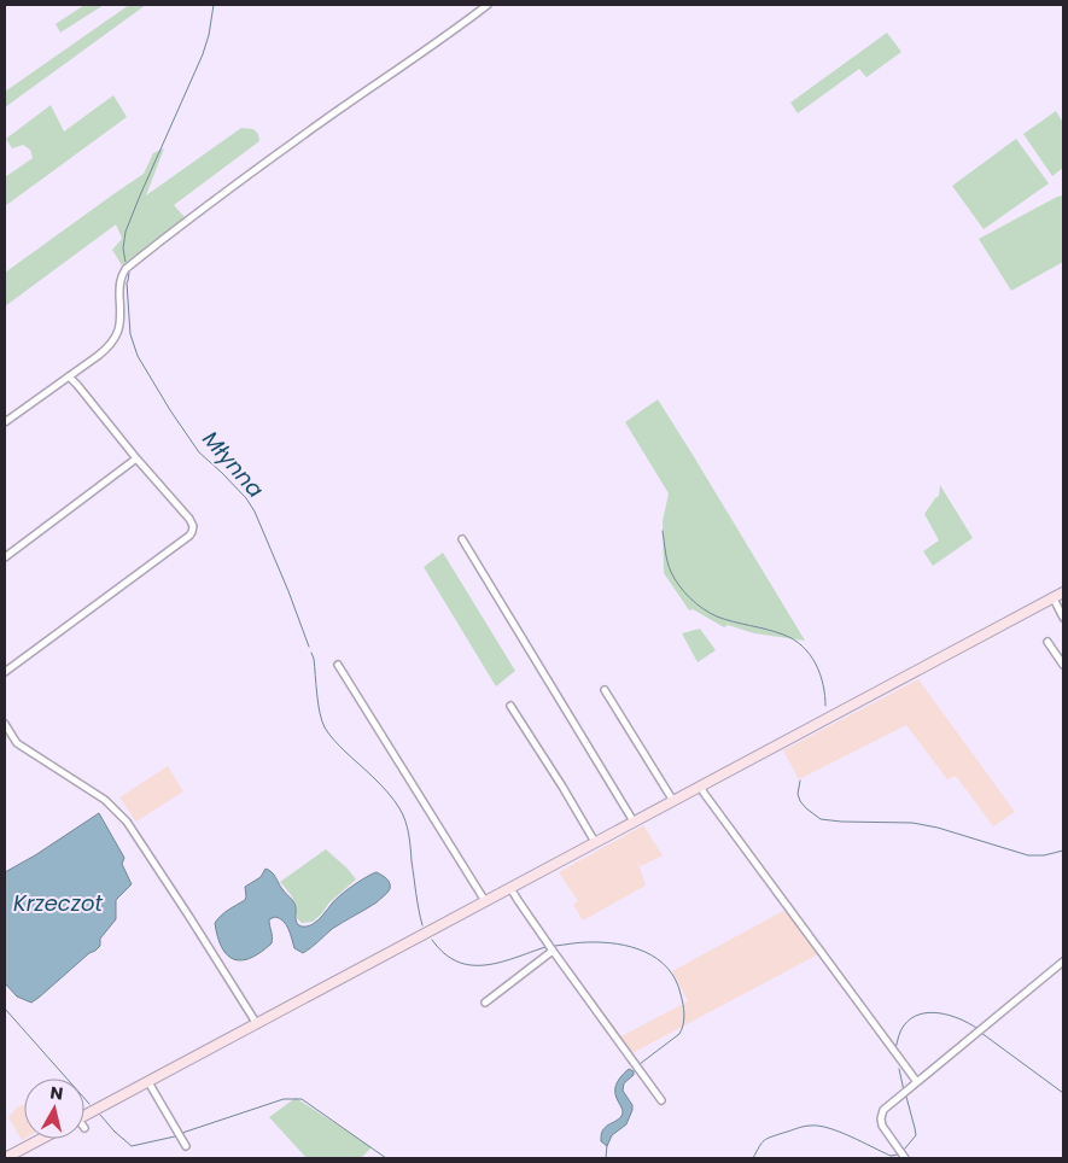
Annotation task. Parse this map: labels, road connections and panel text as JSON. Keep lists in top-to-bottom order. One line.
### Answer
{"water":["Młynna","Krzeczot"],"north":"top"}
